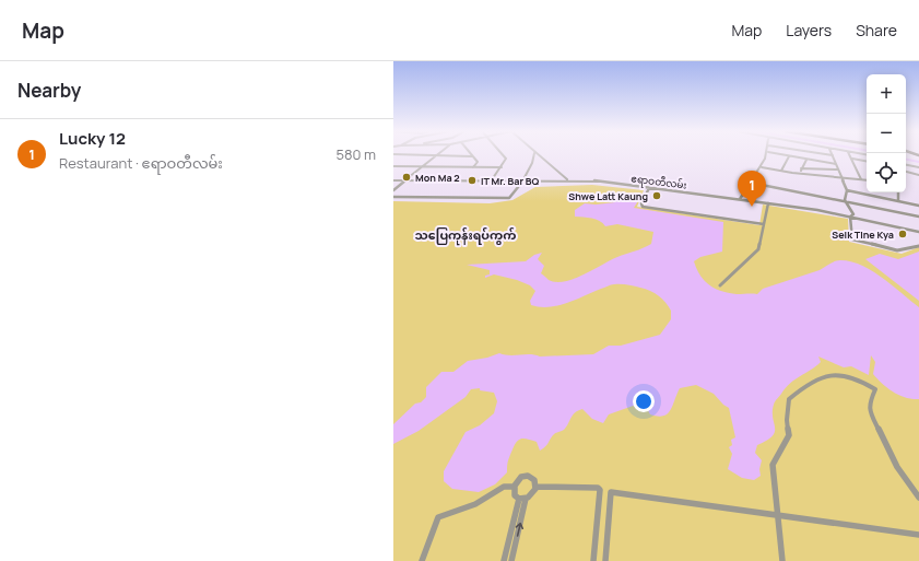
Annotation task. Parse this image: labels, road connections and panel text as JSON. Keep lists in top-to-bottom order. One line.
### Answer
{"streets":{"street":["ဧရာဝတီလမ်း"]},"districts":["သပြေကုန်းရပ်ကွက်"],"places":["Mon Ma 2","IT Mr. Bar BQ","Shwe Latt Kaung","Seik Tine Kya"],"page":{"header":"Map","nav":["Map","Layers","Share"],"heading":"Nearby","map_buttons":["+","−"],"list":[{"mark":"1","name":"Lucky 12","note":"Restaurant · ဧရာဝတီလမ်း","value":"580 m"}],"pins":"1"}}
